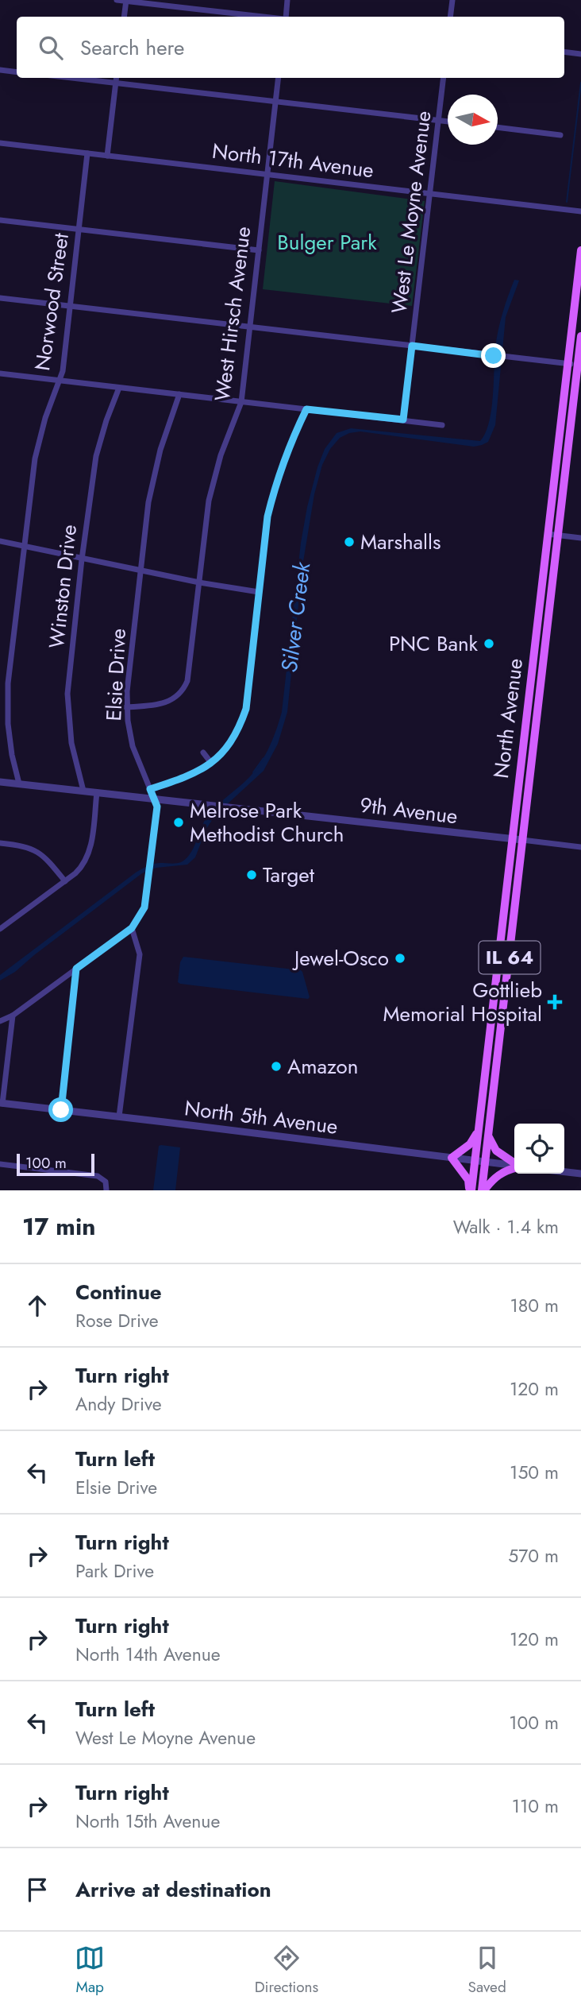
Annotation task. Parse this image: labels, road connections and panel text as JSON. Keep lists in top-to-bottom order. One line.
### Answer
{"streets":{"main road":["North Avenue","IL 64"],"street":["North 17th Avenue","West Le Moyne Avenue","Norwood Street","West Hirsch Avenue","Winston Drive","Elsie Drive","9th Avenue","North 5th Avenue"]},"crossings":[["North 17th Avenue","West Le Moyne Avenue"],["North 17th Avenue","Norwood Street"],["North 17th Avenue","West Hirsch Avenue"],["Norwood Street","9th Avenue"],["West Hirsch Avenue","Elsie Drive"],["Winston Drive","9th Avenue"],["Elsie Drive","9th Avenue"],["North Avenue","9th Avenue"],["North Avenue","North 5th Avenue"]],"water":["Silver Creek"],"parks":["Bulger Park"],"places":{"other":["Marshalls","PNC Bank","Melrose Park Methodist Church","Target","Jewel-Osco","Amazon"],"health":["Gottlieb Memorial Hospital"]},"scale_bar":"100 m","north":"right","page":{"search":"Search here","scale":"100 m","heading":["17 min","Walk · 1.4 km"],"list":[["Continue","Rose Drive","180 m"],["Turn right","Andy Drive","120 m"],["Turn left","Elsie Drive","150 m"],["Turn right","Park Drive","570 m"],["Turn right","North 14th Avenue","120 m"],["Turn left","West Le Moyne Avenue","100 m"],["Turn right","North 15th Avenue","110 m"],"Arrive at destination"],"nav":["Map","Directions","Saved"]}}
